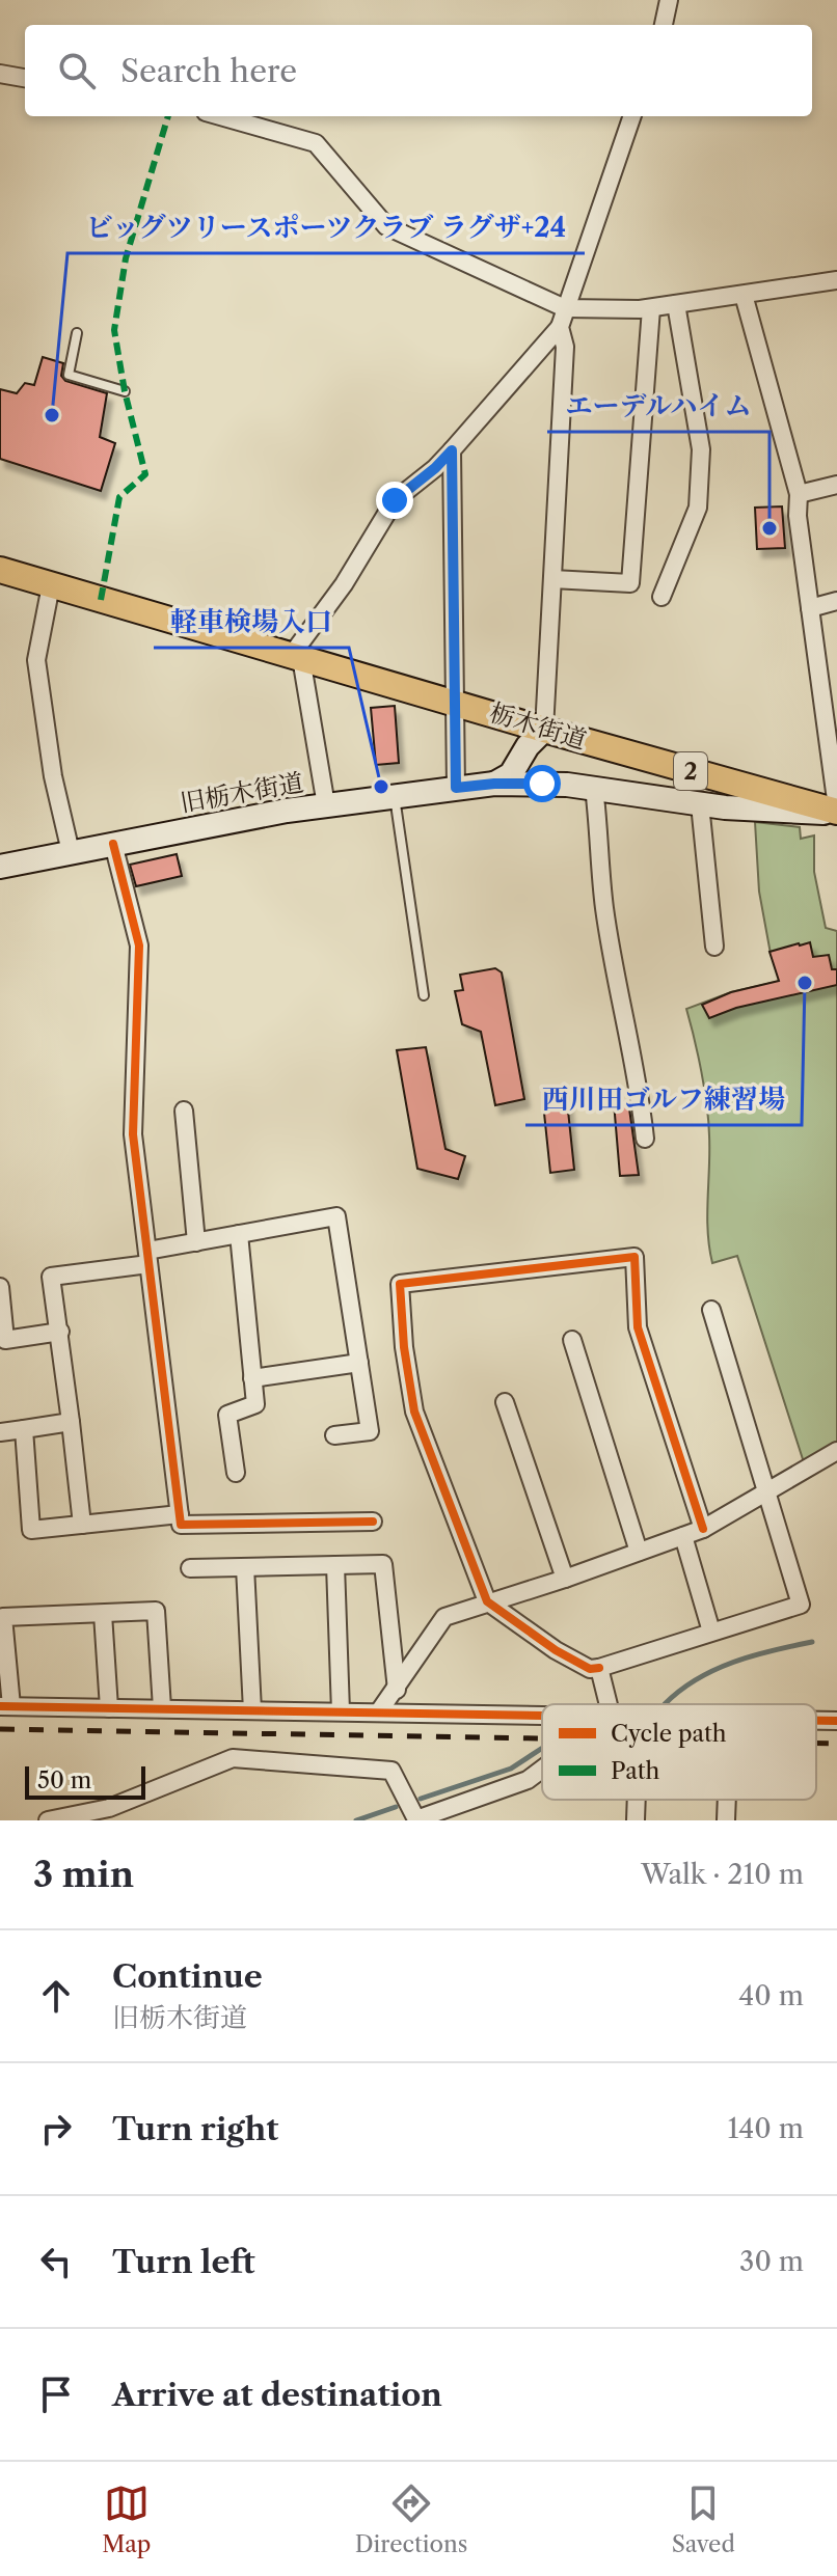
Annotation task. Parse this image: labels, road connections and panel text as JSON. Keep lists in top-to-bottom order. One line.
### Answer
{"streets":{"main road":["栃木街道","2","旧栃木街道"]},"crossings":[["栃木街道","旧栃木街道"]],"places":["ビッグツリースポーツクラブ ラグザ+24","エーデルハイム","軽車検場入口","西川田ゴルフ練習場"],"legend":["Cycle path","Path"],"scale_bar":"50 m","page":{"search":"Search here","scale":"50 m","heading":["3 min","Walk · 210 m"],"list":[["Continue","旧栃木街道","40 m"],["Turn right","140 m"],["Turn left","30 m"],"Arrive at destination"],"nav":["Map","Directions","Saved"]}}
